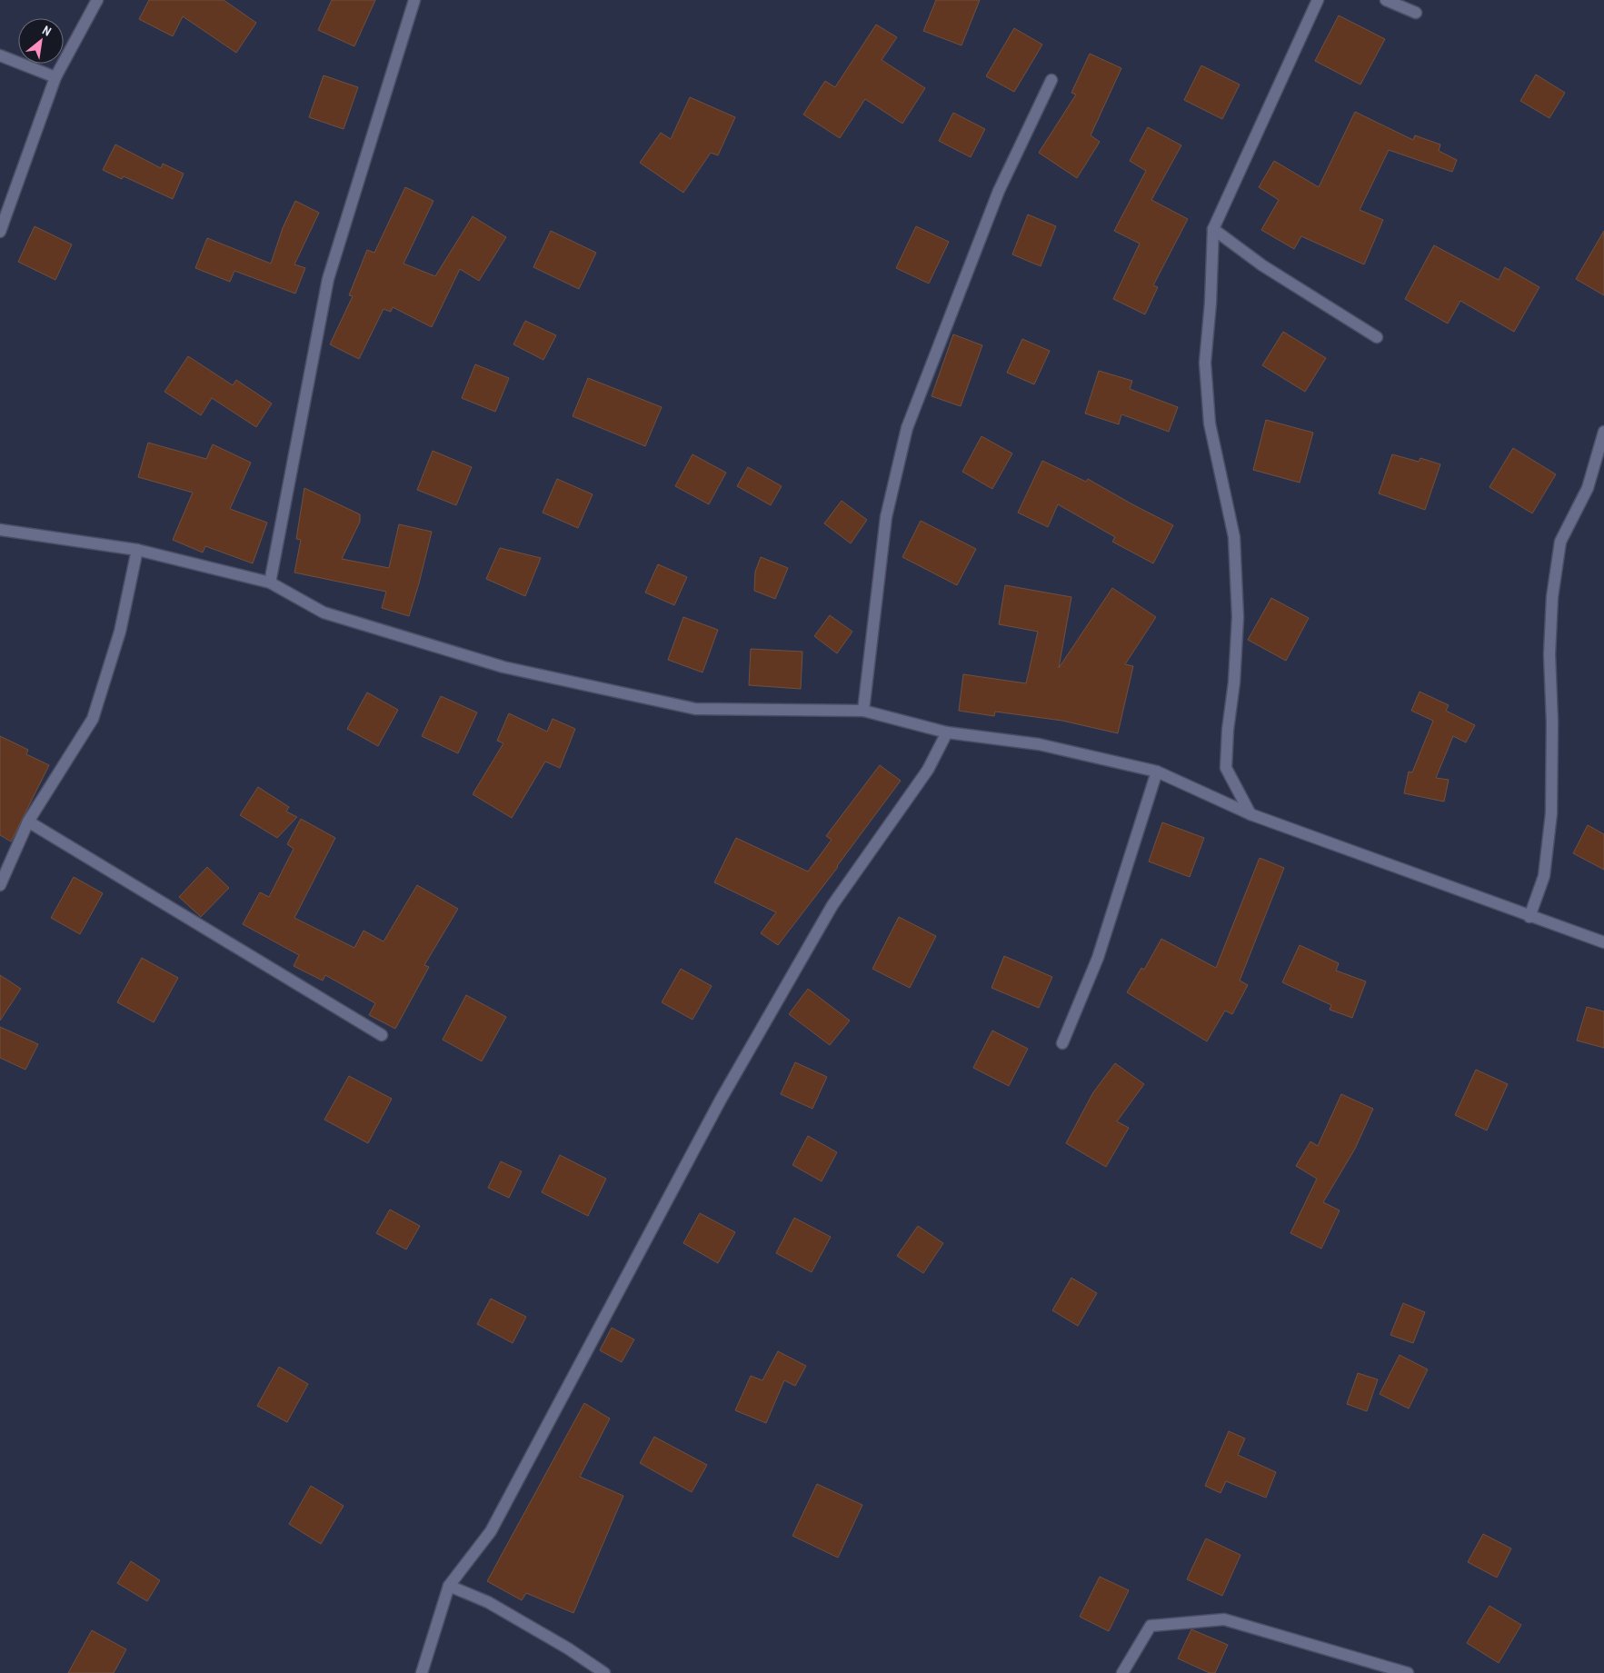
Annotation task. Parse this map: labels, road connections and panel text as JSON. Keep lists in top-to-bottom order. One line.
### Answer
{"north":"top right"}
